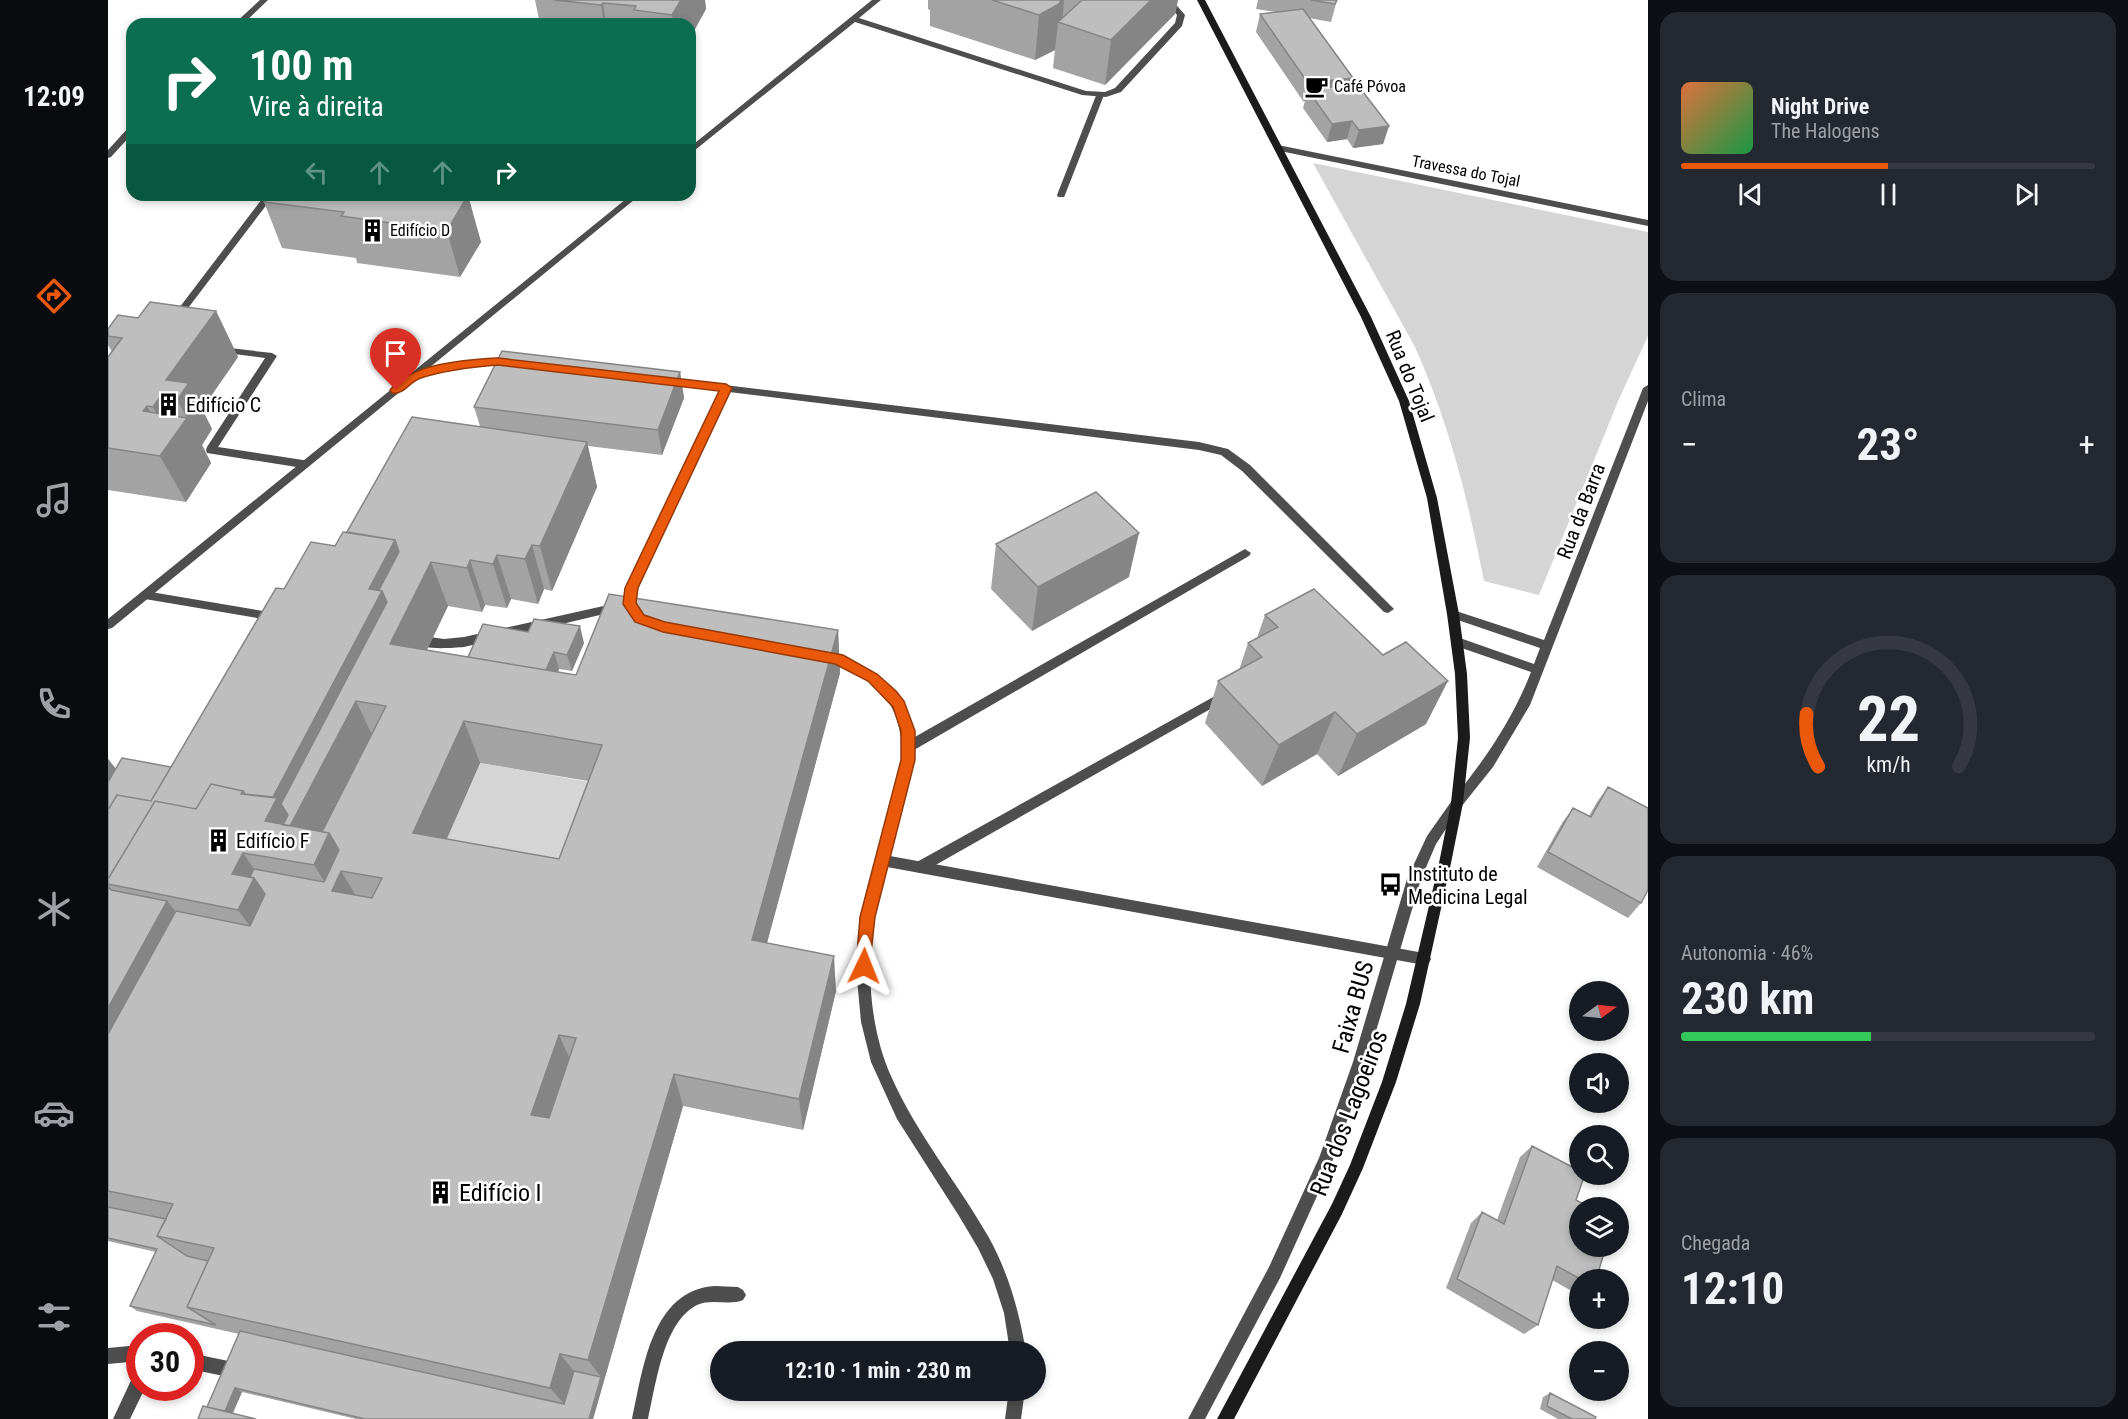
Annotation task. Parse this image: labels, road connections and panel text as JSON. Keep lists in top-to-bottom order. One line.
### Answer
{"streets":{"main road":["Rua do Tojal","Rua dos Lagoeiros"],"street":["Travessa do Tojal","Rua da Barra","Faixa BUS"]},"crossings":[["Travessa do Tojal","Rua do Tojal"],["Rua do Tojal","Faixa BUS"],["Rua do Tojal","Rua dos Lagoeiros"],["Rua da Barra","Faixa BUS"],["Faixa BUS","Rua dos Lagoeiros"]],"places":{"cafe":["Café Póvoa"],"building":["Edifício D","Edifício C","Edifício F","Edifício I"],"bus stop":["Instituto de Medicina Legal"]},"north":"right","page":{"tabs":"12:09","turn":["100 m","Vire à direita"],"song":["Night Drive","The Halogens"],"tile":["Clima",["Autonomia · 46%","230 km"],["Chegada","12:10"]],"heat":["−","23°","+"],"map_buttons":["+","−"],"limit":"30","trip":"12:10 · 1 min · 230 m","gauge":["22","km/h"]}}
